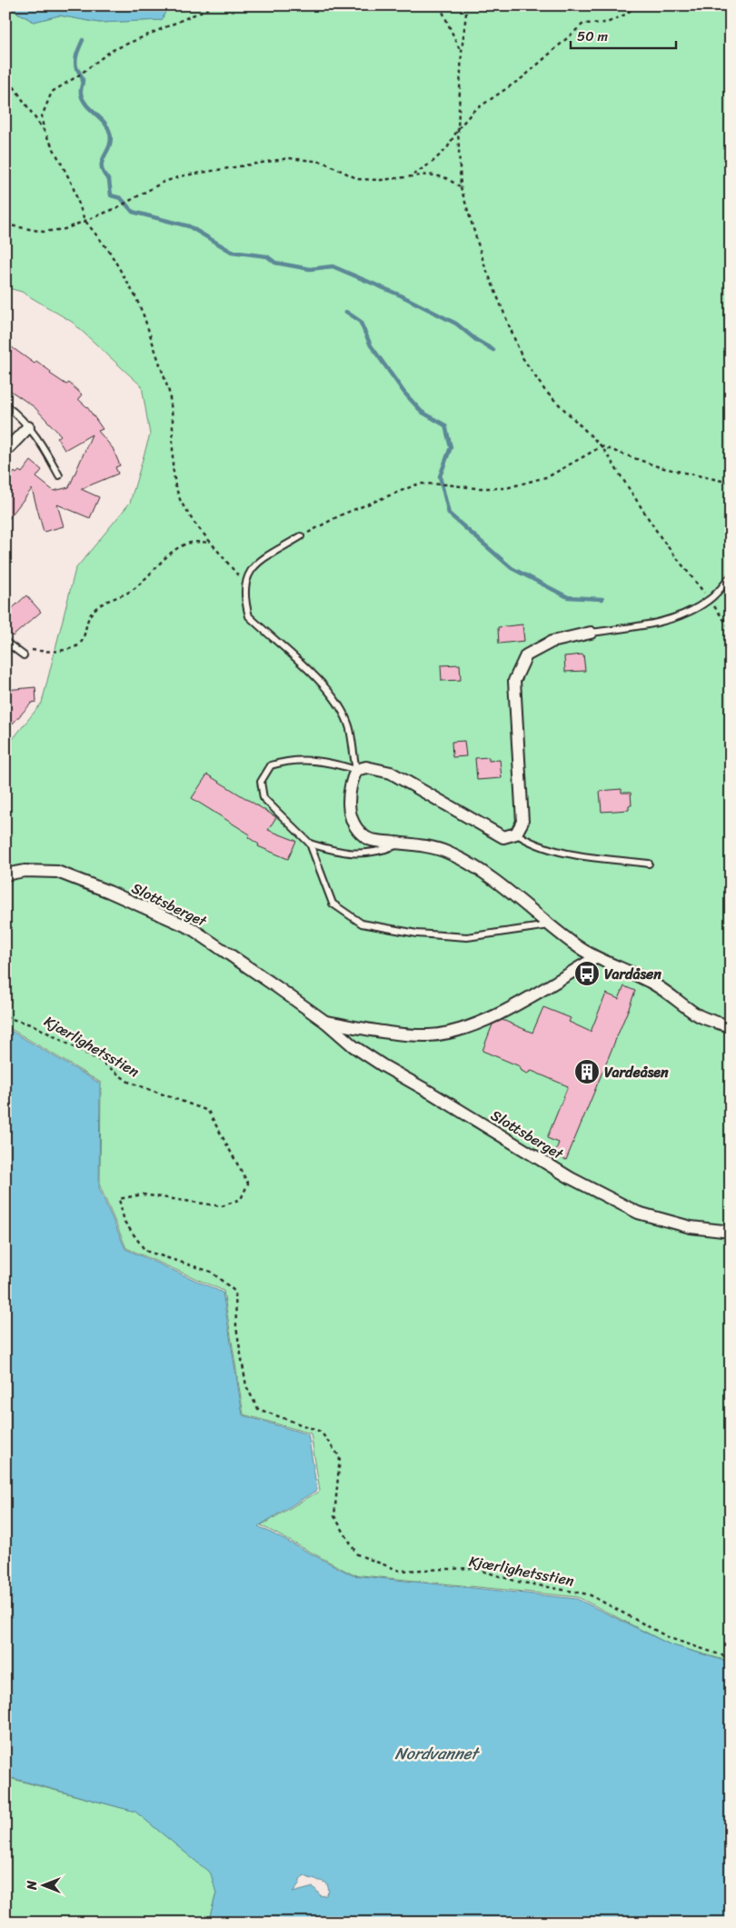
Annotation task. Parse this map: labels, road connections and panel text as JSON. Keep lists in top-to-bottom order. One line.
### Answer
{"streets":{"street":["Slottsberget"],"path":["Kjærlighetsstien"]},"water":["Nordvannet"],"places":{"bus stop":["Vardåsen"],"building":["Vardeåsen"]},"scale_bar":"50 m","north":"left"}
